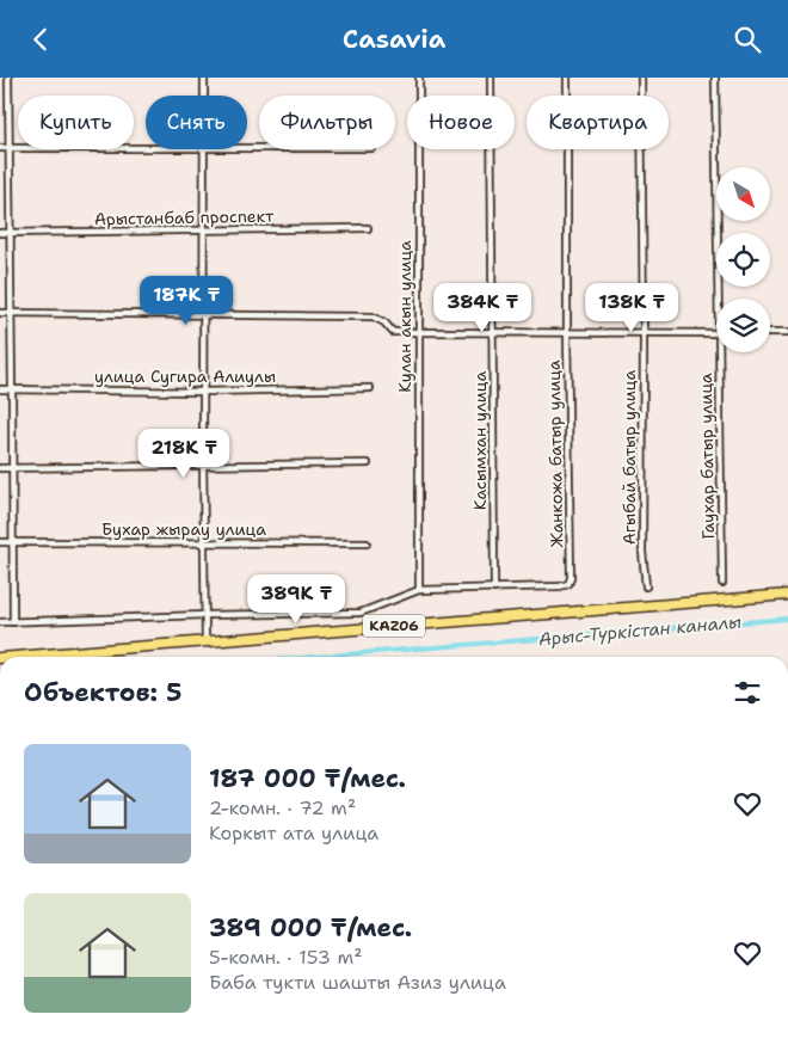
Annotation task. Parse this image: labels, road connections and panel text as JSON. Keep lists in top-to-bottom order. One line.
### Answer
{"streets":{"highway":["KАZ06"],"street":["Арыстанбаб проспект","Кулан акын улица","улица Сугира Алиулы","Касымхан улица","Жанкожа батыр улица","Гаухар батыр улица","Агыбай батыр улица","Бухар жырау улица"]},"crossings":[["Касымхан улица","Жанкожа батыр улица"]],"water":["Арыс-Түркістан каналы"],"north":"bottom right","page":{"header":"Casavia","chip":["Купить","Снять","Фильтры","Новое","Квартира"],"price":["187K ₸","384K ₸","138K ₸","218K ₸","389K ₸"],"heading":"Объектов: 5","list":[{"name":"187 000 ₸/мес.","note":"2-комн. · 72 m² · Коркыт ата улица"},{"name":"389 000 ₸/мес.","note":"5-комн. · 153 m² · Баба тукти шашты Азиз улица"}]}}
